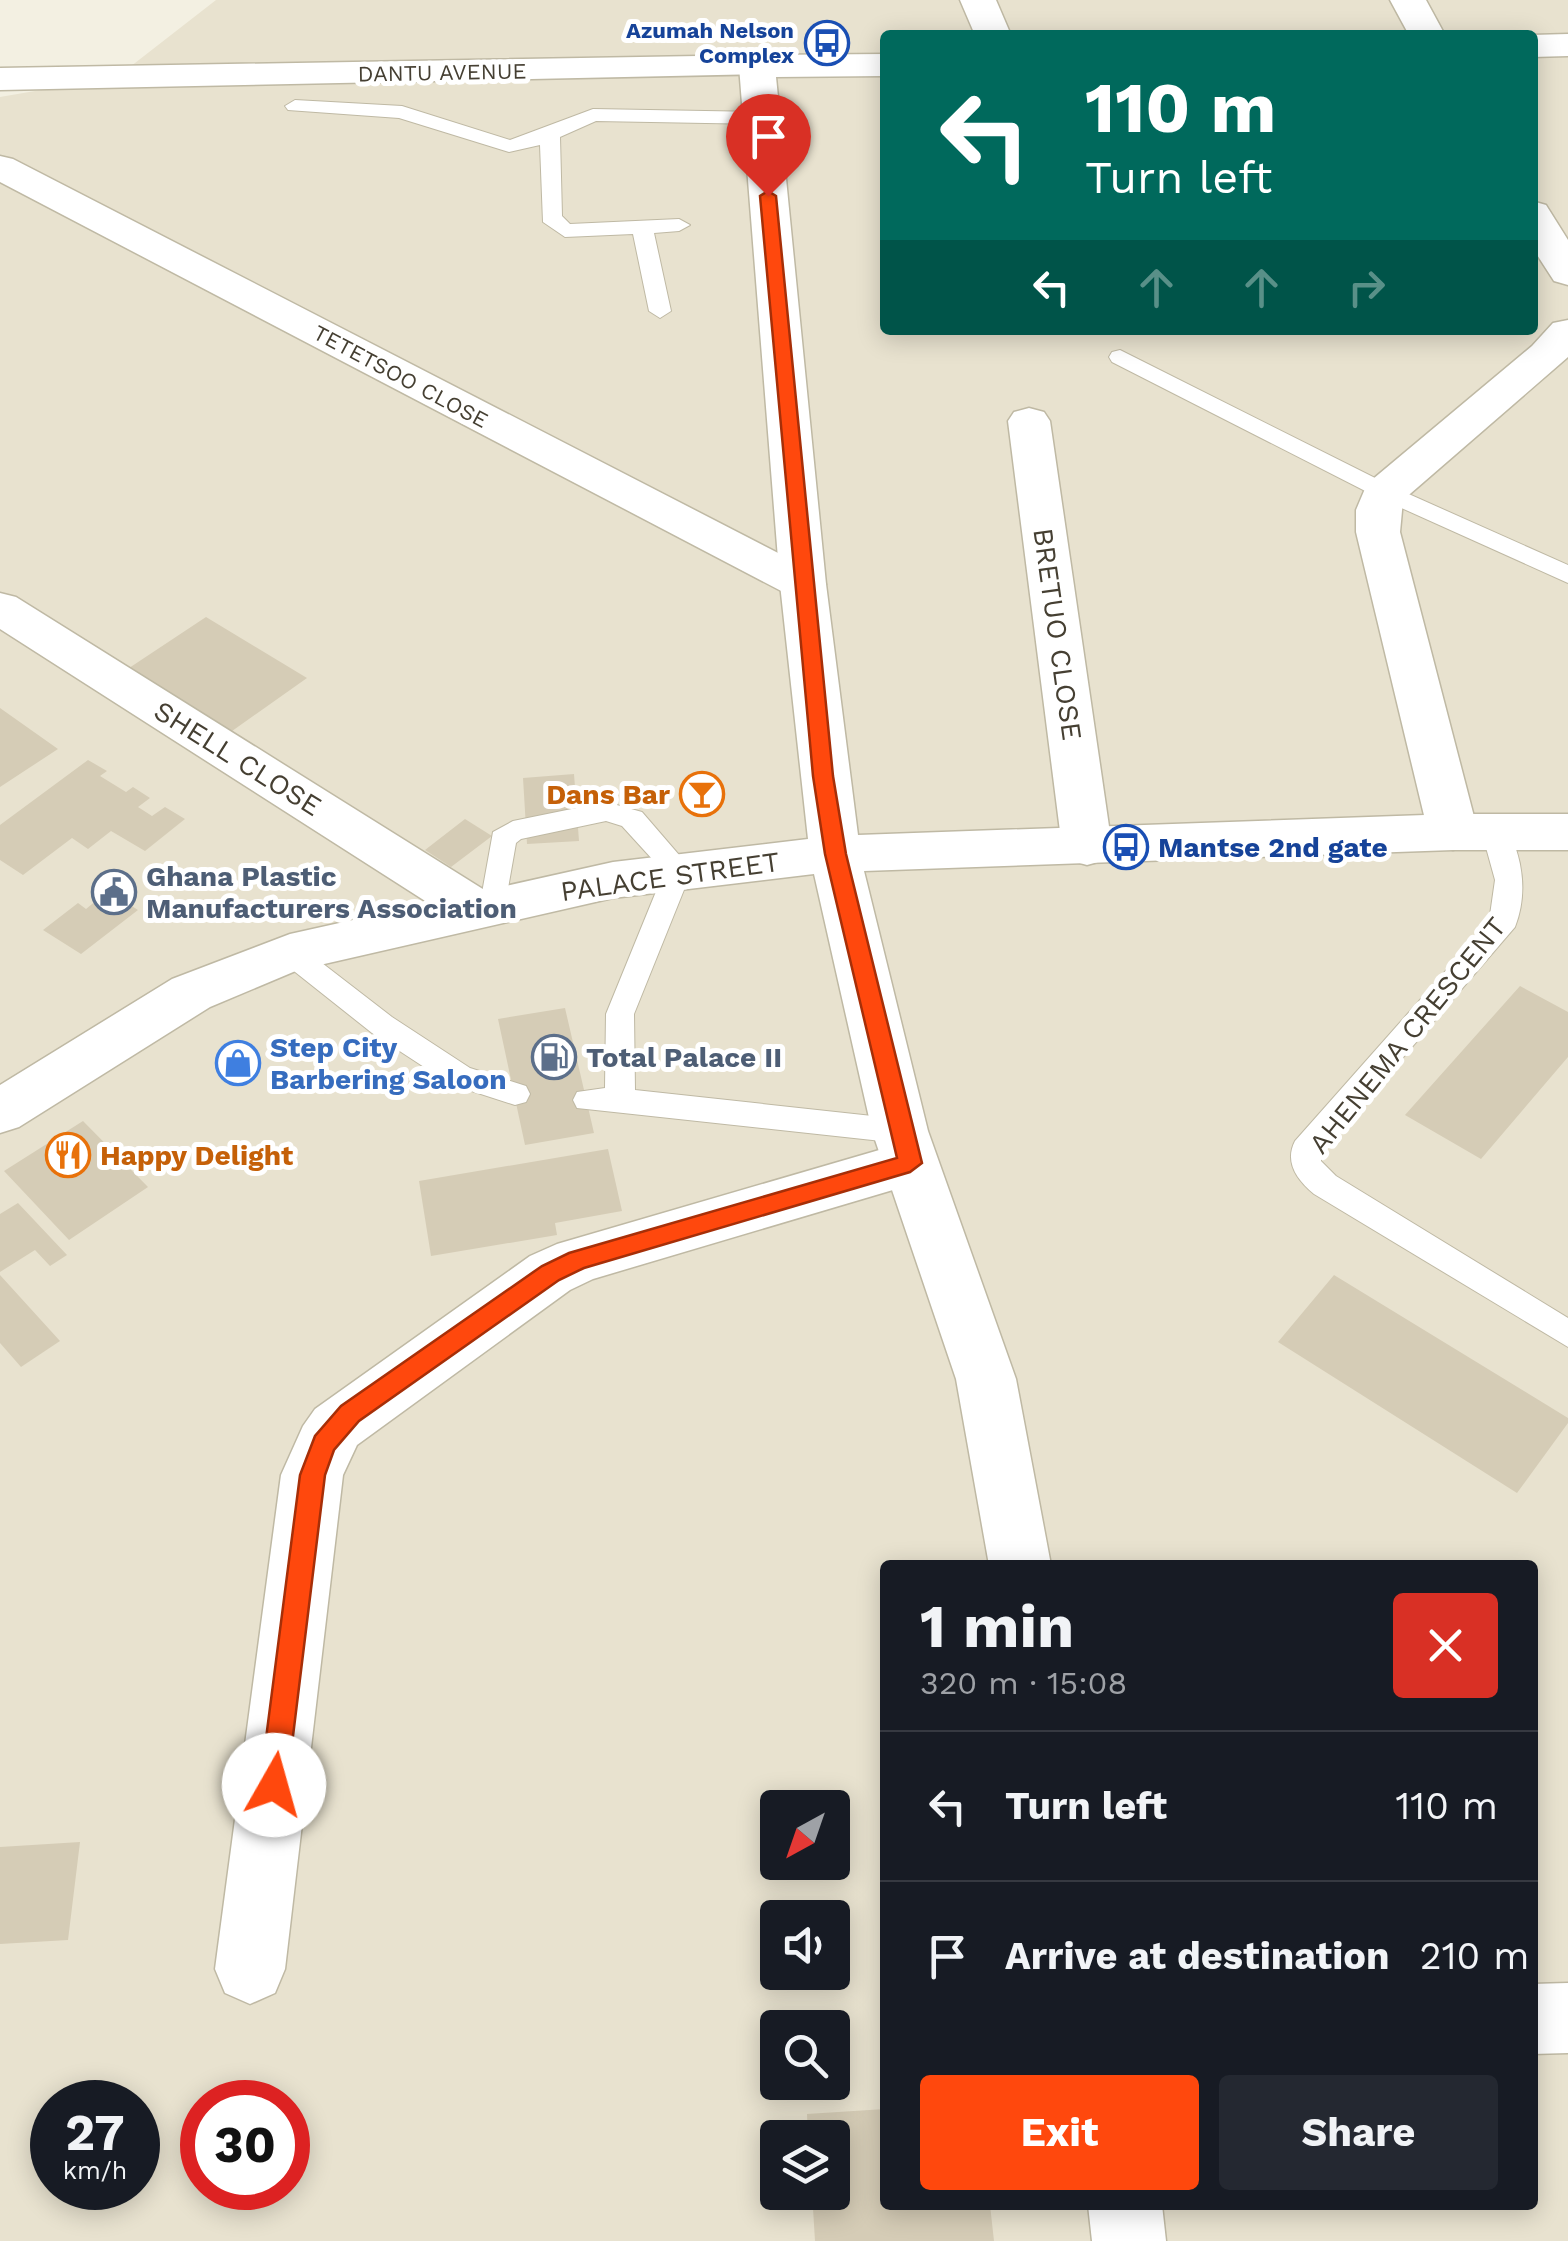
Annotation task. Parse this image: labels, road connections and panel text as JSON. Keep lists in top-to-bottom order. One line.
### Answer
{"streets":{"street":["DANTU AVENUE","TETETSOO CLOSE","BRETUO CLOSE","SHELL CLOSE","PALACE STREET"],"lane":["AHENEMA CRESCENT"]},"crossings":[["BRETUO CLOSE","PALACE STREET"],["SHELL CLOSE","PALACE STREET"],["PALACE STREET","AHENEMA CRESCENT"]],"places":{"bus stop":["Azumah Nelson Complex","Mantse 2nd gate"],"bar":["Dans Bar"],"public building":["Ghana Plastic Manufacturers Association"],"fuel station":["Total Palace II"],"shop":["Step City Barbering Saloon"],"restaurant":["Happy Delight"]},"north":"bottom left","page":{"turn":["110 m","Turn left"],"heading":["1 min","320 m · 15:08"],"list":[{"name":"Turn left","value":"110 m"},{"name":"Arrive at destination","value":"210 m"}],"buttons":["Exit","Share"],"speed":"27 km/h","limit":"30"}}
